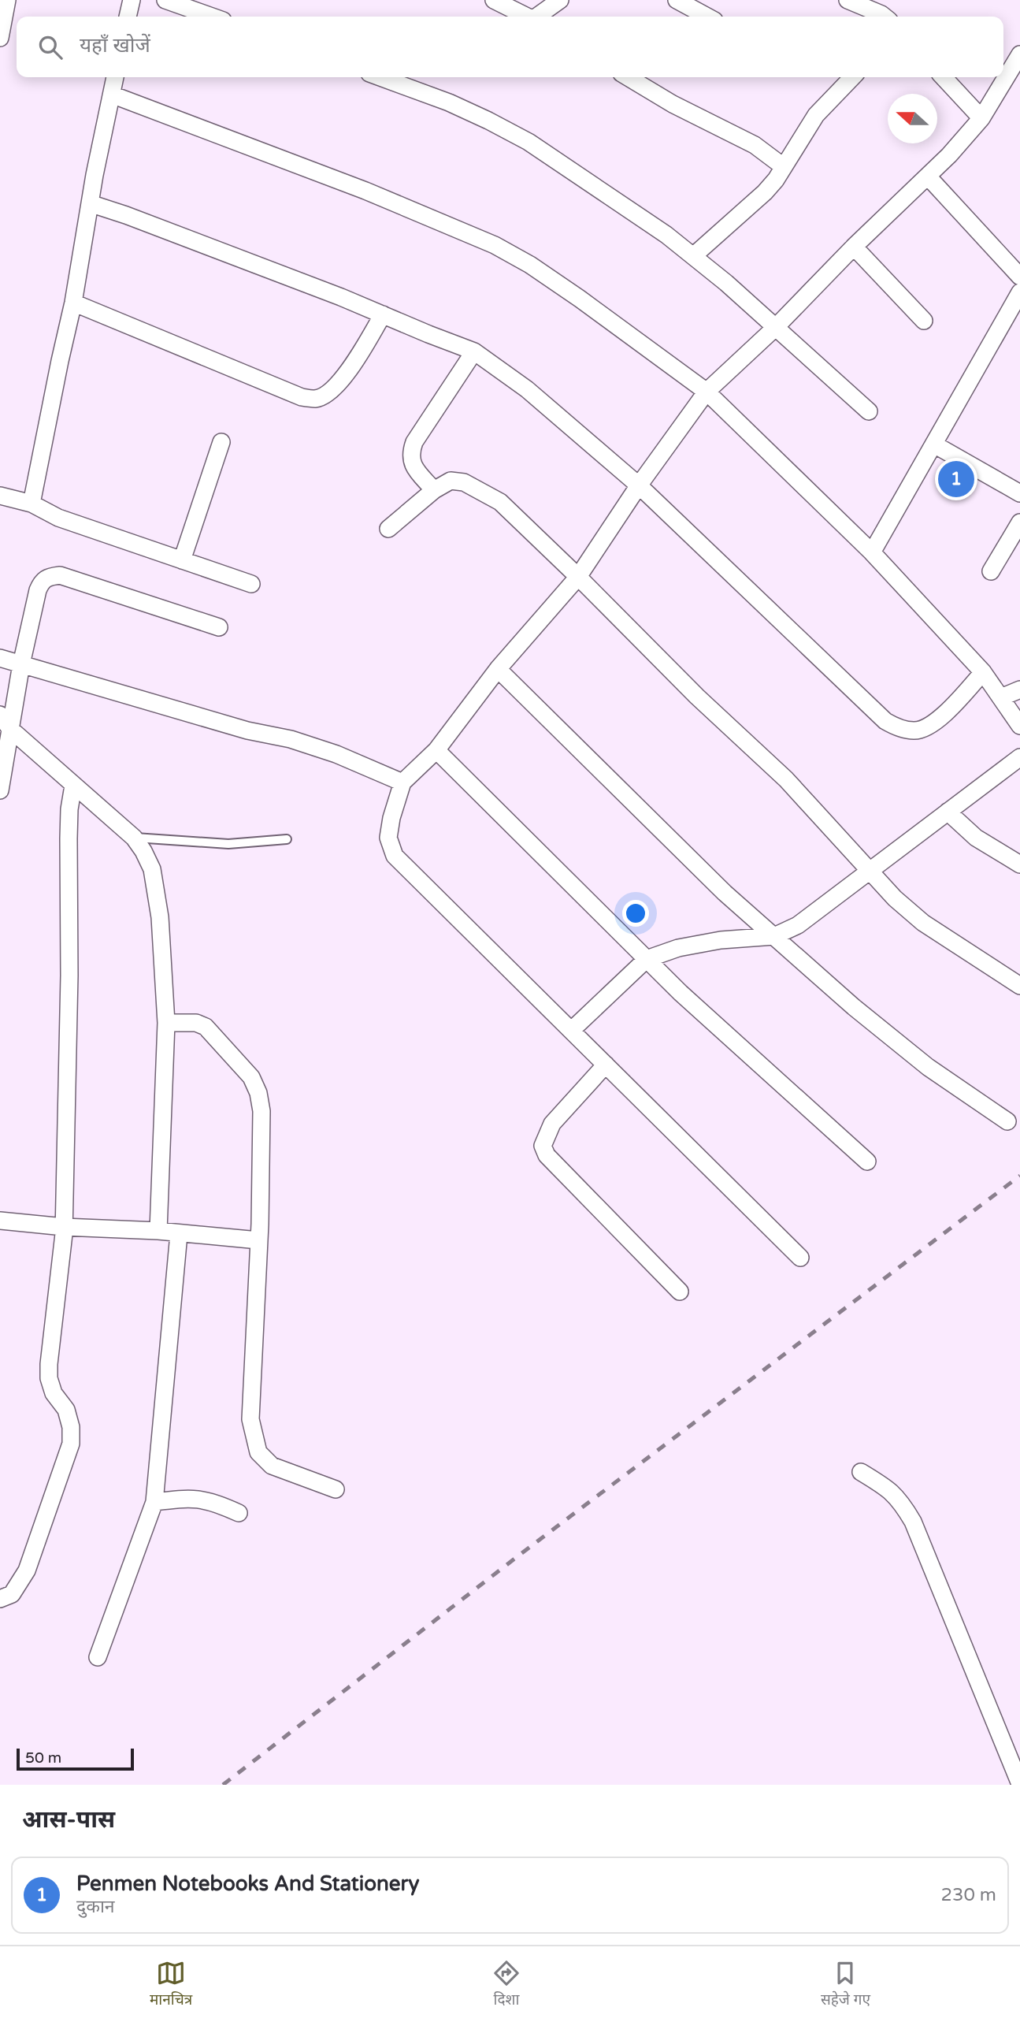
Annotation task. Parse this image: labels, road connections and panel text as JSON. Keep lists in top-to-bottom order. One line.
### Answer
{"scale_bar":"50 m","north":"left","page":{"search":"यहाँ खोजें","pins":"1","scale":"50 m","heading":"आस-पास","list":[{"mark":"1","name":"Penmen Notebooks And Stationery","note":"दुकान","value":"230 m"}],"nav":["मानचित्र","दिशा","सहेजे गए"]}}
